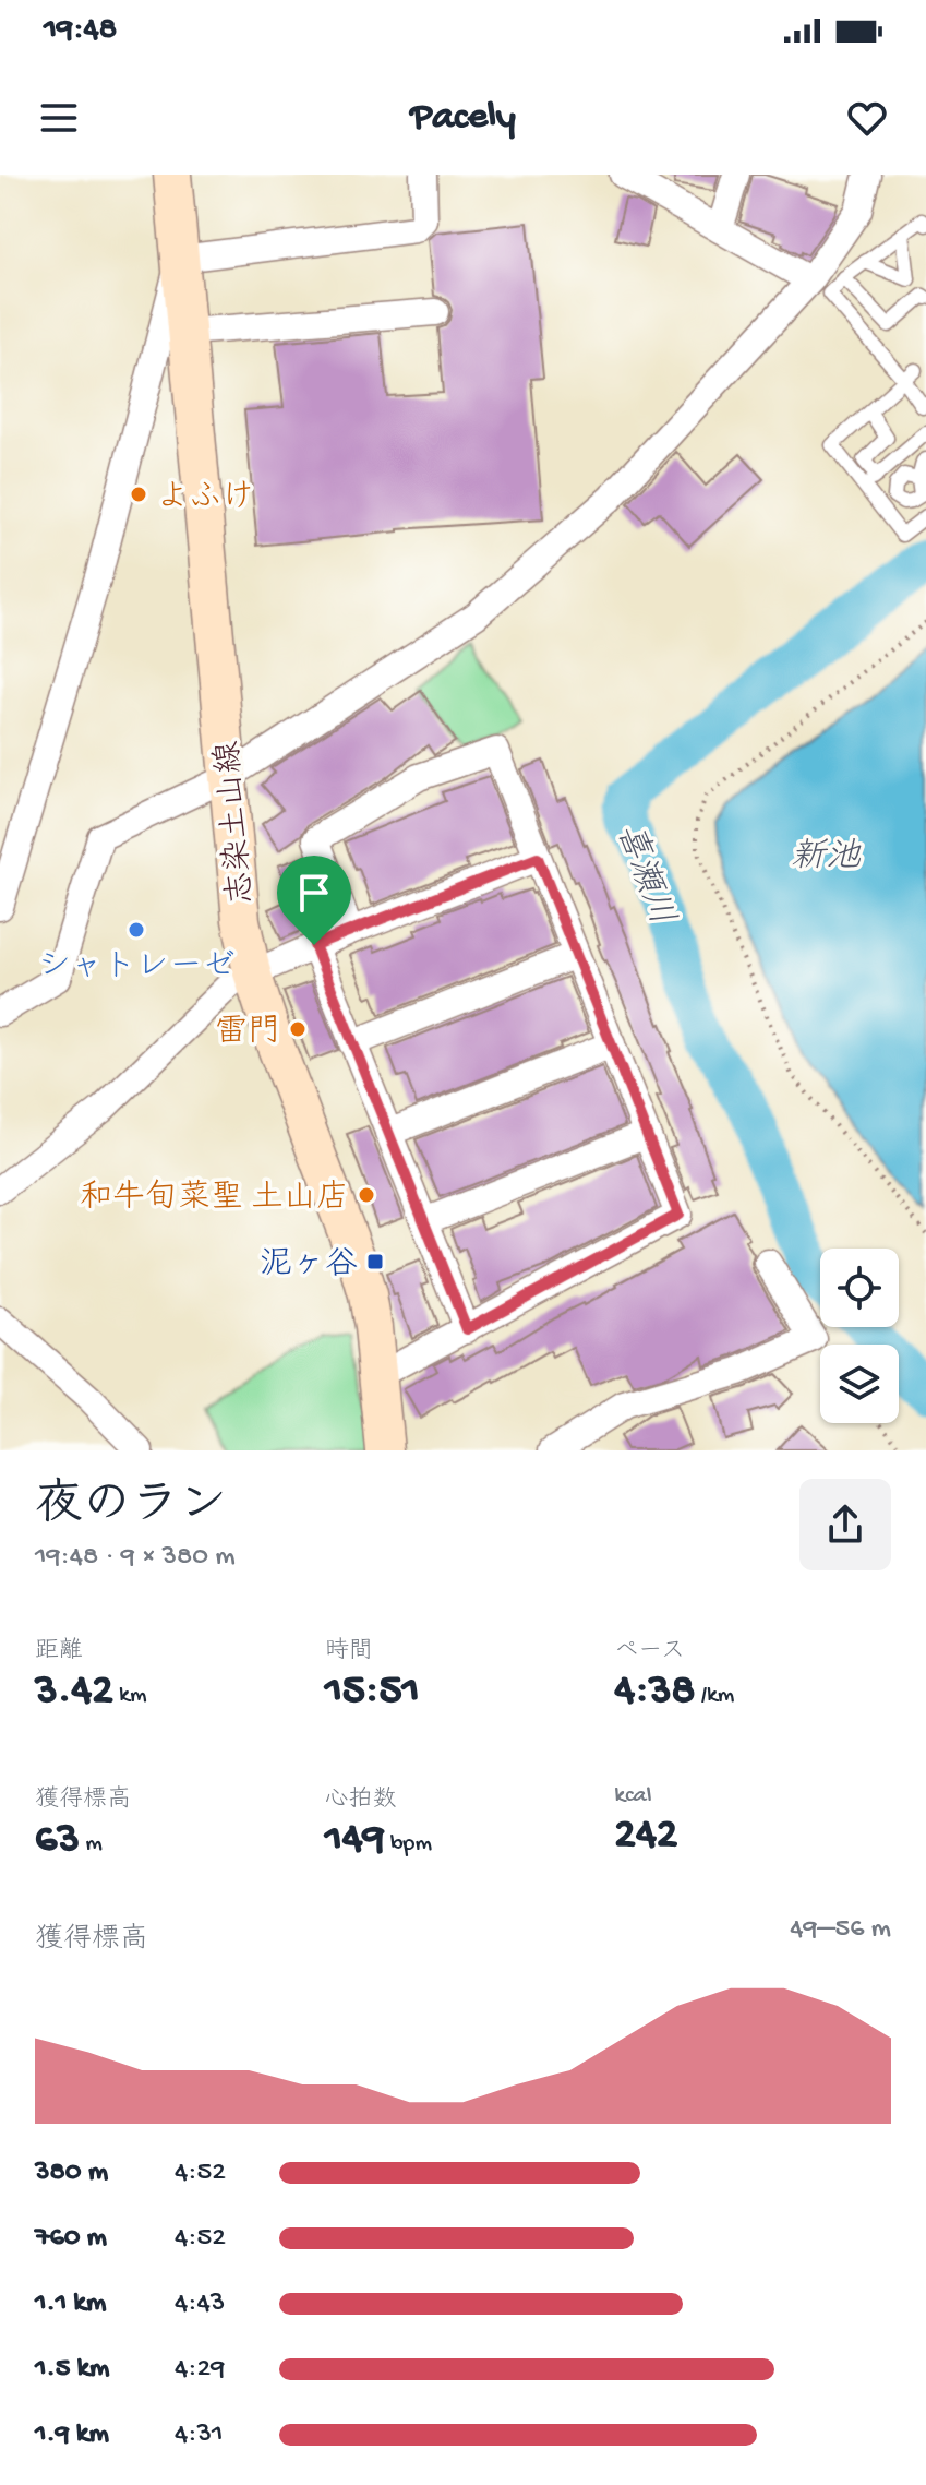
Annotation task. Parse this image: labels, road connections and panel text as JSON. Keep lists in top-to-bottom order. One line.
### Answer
{"streets":{"main road":["志染土山線"]},"water":["新池","喜瀬川"],"places":{"other":["よふけ","シャトレーゼ","雷門","和牛旬菜聖 土山店"],"transit":["泥ヶ谷"]},"page":{"status":"19:48","header":"Pacely","heading":["夜のラン","19:48 · 9 × 380 m"],"stats":[["距離","3.42 km"],["時間","15:51"],["ペース","4:38 /km"],["獲得標高","63 m"],["心拍数","149 bpm"],["kcal","242"]],"chart":["獲得標高","49–56 m"],"list":[{"name":"380 m","note":"4:52"},{"name":"760 m","note":"4:52"},{"name":"1.1 km","note":"4:43"},{"name":"1.5 km","note":"4:29"},{"name":"1.9 km","note":"4:31"}]}}
